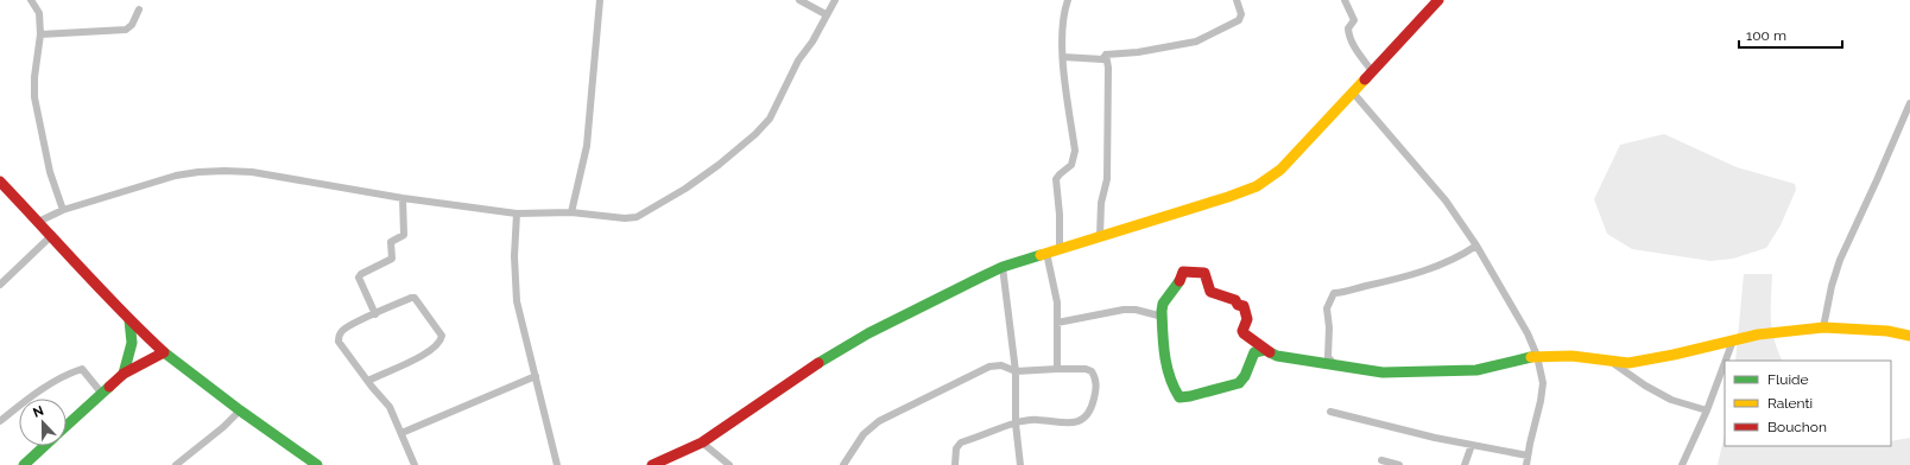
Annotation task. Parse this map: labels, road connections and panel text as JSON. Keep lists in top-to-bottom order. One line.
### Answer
{"legend":["Fluide","Ralenti","Bouchon"],"scale_bar":"100 m","north":"top"}
